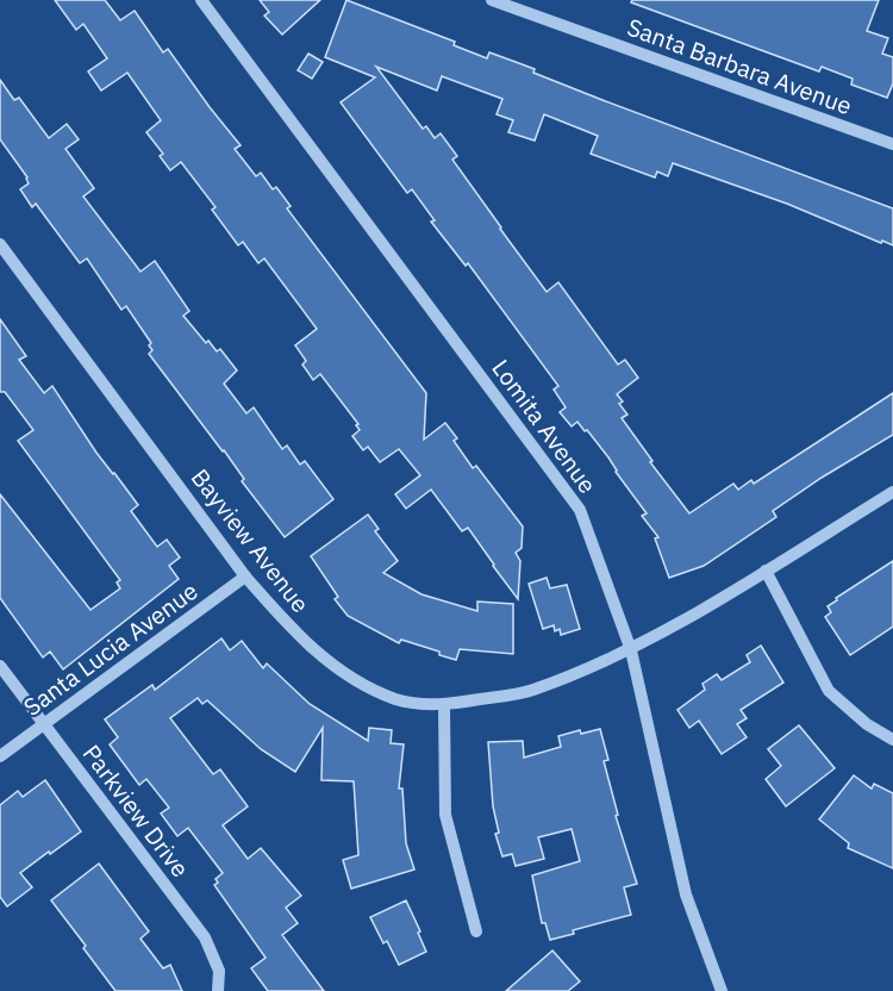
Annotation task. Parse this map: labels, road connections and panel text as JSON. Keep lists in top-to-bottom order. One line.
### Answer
{"streets":{"street":["Santa Barbara Avenue","Lomita Avenue","Bayview Avenue","Santa Lucia Avenue","Parkview Drive"]},"crossings":[["Lomita Avenue","Bayview Avenue"],["Bayview Avenue","Santa Lucia Avenue"],["Santa Lucia Avenue","Parkview Drive"]]}
